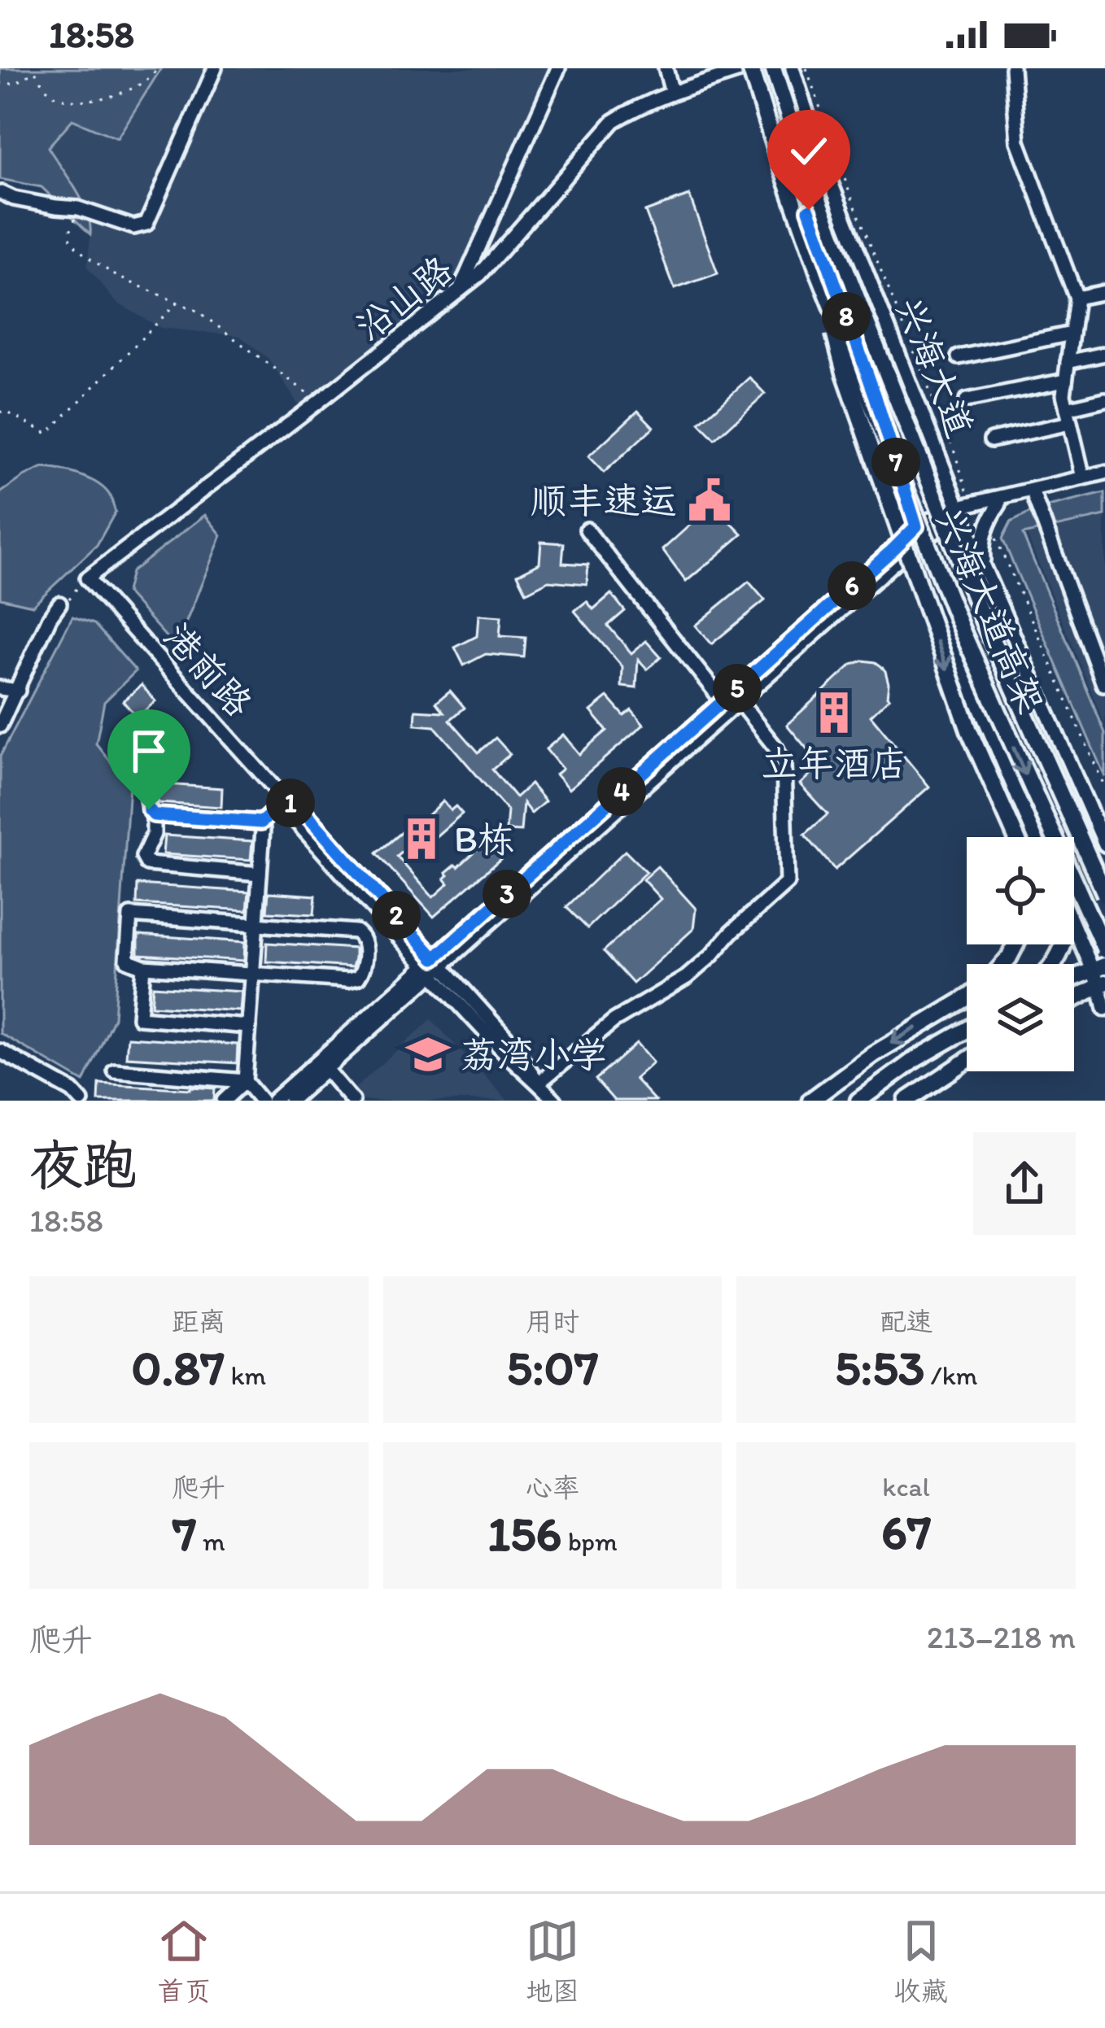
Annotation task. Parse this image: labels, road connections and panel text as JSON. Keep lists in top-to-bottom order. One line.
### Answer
{"streets":{"main road":["兴海大道高架"],"street":["沿山路","兴海大道","港前路"]},"crossings":[["沿山路","兴海大道"],["沿山路","兴海大道高架"],["沿山路","港前路"],["兴海大道","兴海大道高架"]],"places":{"public building":["顺丰速运"],"building":["立年酒店","B栋"],"school or university":["荔湾小学"]},"page":{"status":"18:58","pins":["8","7","6","5","4","1","3","2"],"heading":["夜跑","18:58"],"stats":[["距离","0.87 km"],["用时","5:07"],["配速","5:53 /km"],["爬升","7 m"],["心率","156 bpm"],["kcal","67"]],"chart":["爬升","213–218 m"],"tabs":["首页","地图","收藏"]}}
